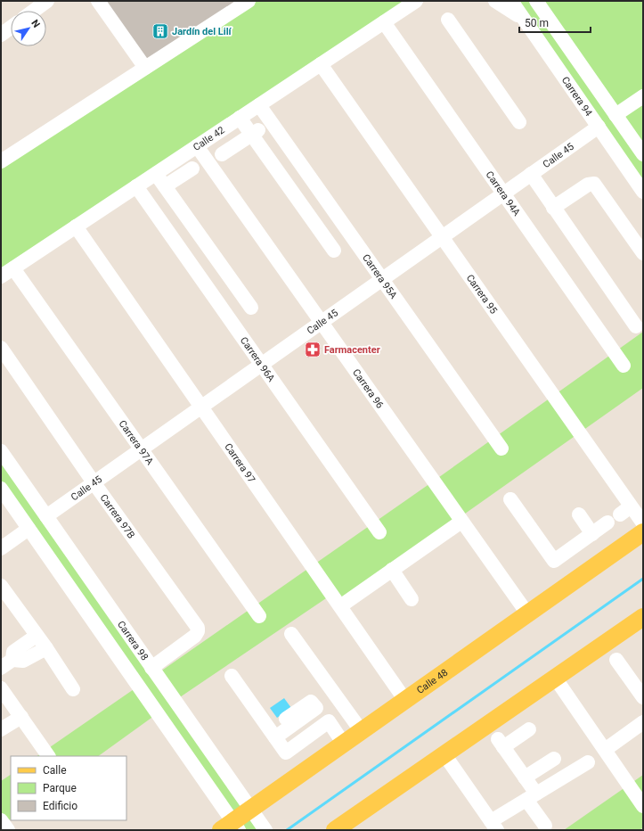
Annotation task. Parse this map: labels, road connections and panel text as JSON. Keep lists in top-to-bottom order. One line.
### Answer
{"streets":{"main road":["Calle 48"],"street":["Carrera 94","Calle 42","Calle 45","Carrera 94A","Carrera 95A","Carrera 95","Carrera 96A","Carrera 96","Carrera 97A","Carrera 97","Carrera 97B","Carrera 98"]},"crossings":[["Carrera 94","Calle 45"],["Calle 42","Carrera 94A"],["Calle 42","Carrera 95A"],["Calle 42","Carrera 95"],["Calle 42","Carrera 96A"],["Calle 42","Carrera 96"],["Calle 42","Carrera 97A"],["Calle 42","Carrera 97"],["Calle 45","Carrera 94A"],["Calle 45","Carrera 95A"],["Calle 45","Carrera 95"],["Calle 45","Carrera 96A"],["Calle 45","Carrera 96"],["Calle 45","Carrera 97A"],["Calle 45","Carrera 97"],["Calle 45","Carrera 97B"],["Calle 45","Carrera 98"],["Carrera 96","Calle 48"],["Carrera 97","Calle 48"],["Carrera 97B","Carrera 98"],["Carrera 98","Calle 48"]],"places":{"building":["Jardín del Lilí"],"pharmacy":["Farmacenter"]},"legend":["Calle","Parque","Edificio"],"scale_bar":"50 m","north":"top right"}
